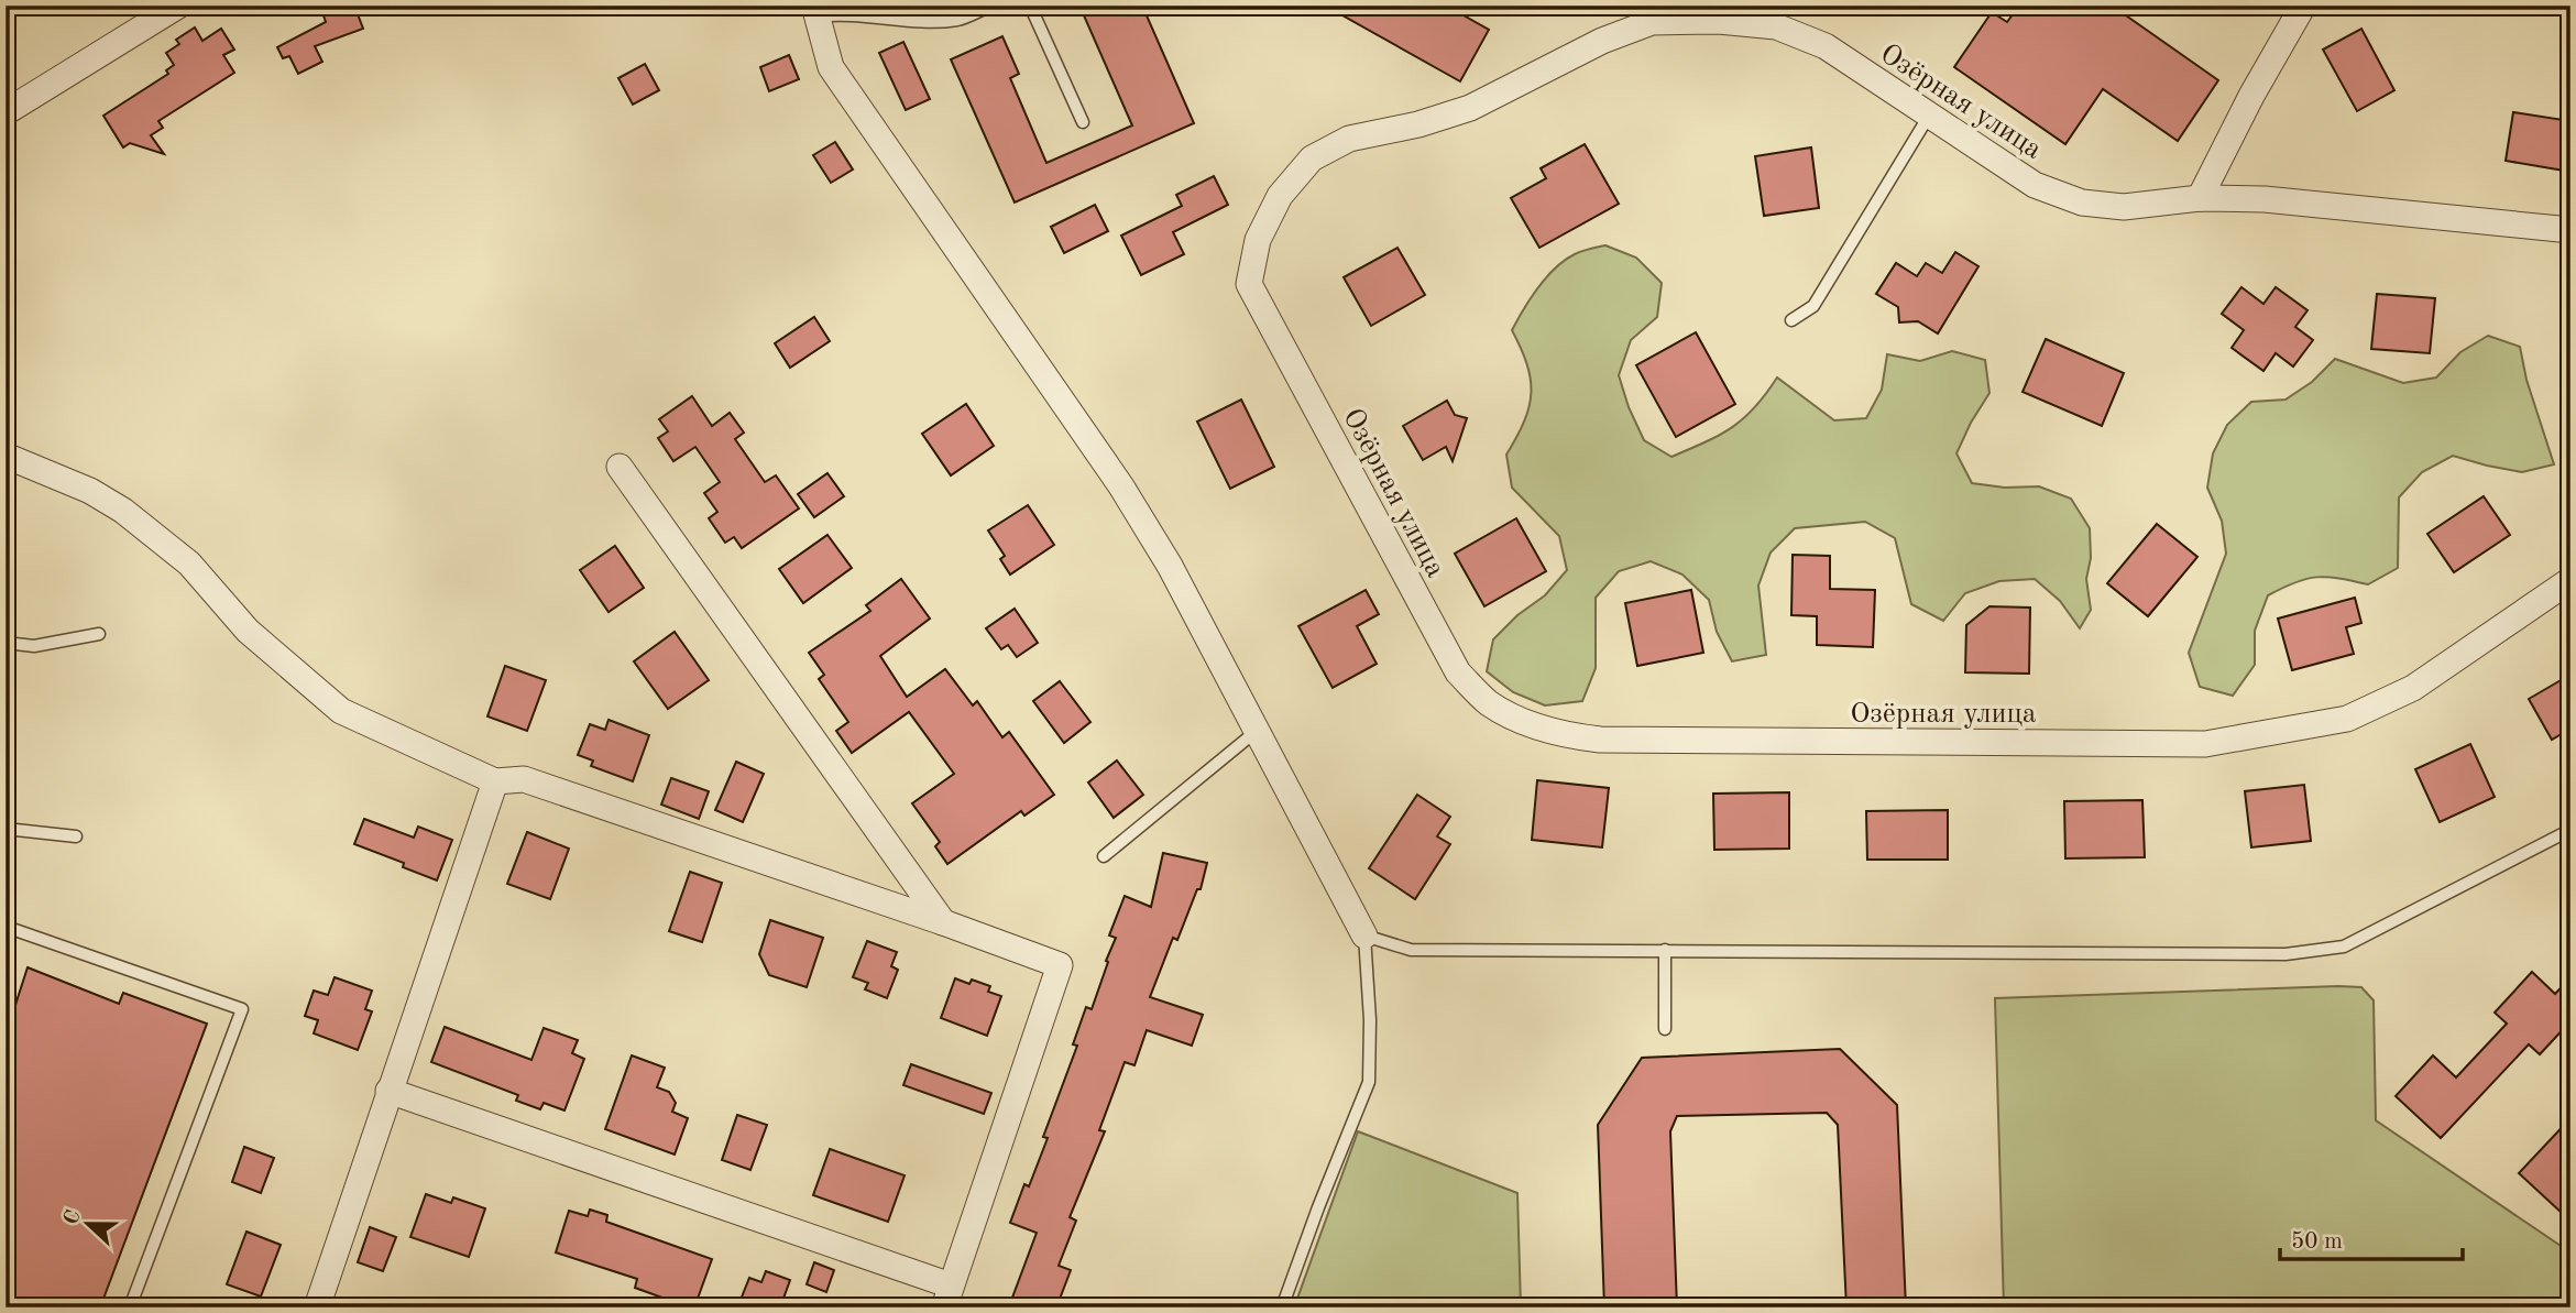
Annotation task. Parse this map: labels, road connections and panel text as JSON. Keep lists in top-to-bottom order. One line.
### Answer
{"streets":{"street":["Озёрная улица"]},"scale_bar":"50 m","north":"left"}
